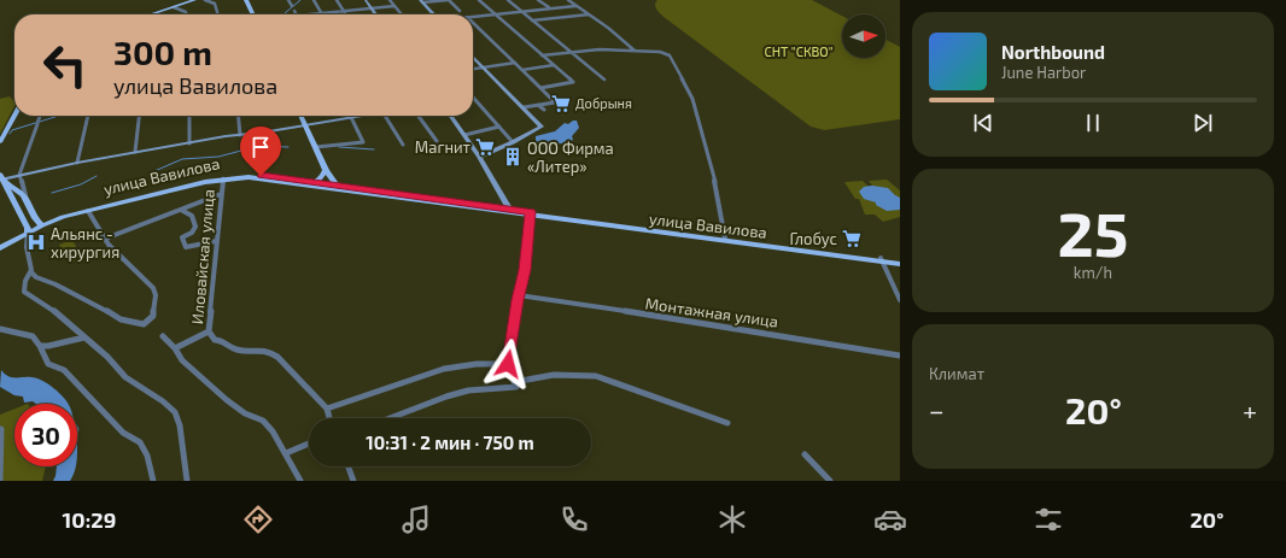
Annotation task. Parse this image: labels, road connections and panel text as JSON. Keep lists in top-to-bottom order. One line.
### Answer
{"streets":{"main road":["улица Вавилова"],"street":["Иловайская улица","Монтажная улица"]},"crossings":[["улица Вавилова","Иловайская улица"]],"parks":["СНТ \"СКВО\""],"places":{"supermarket":["Добрыня","Магнит","Глобус"],"building":["ООО Фирма «Литер»"],"hospital":["Альянс - хирургия"]},"north":"right","page":{"turn":["300 m","улица Вавилова"],"song":["Northbound","June Harbor"],"tile":[["25","km/h"],"Климат"],"heat":["−","20°","+"],"limit":"30","trip":"10:31 · 2 мин · 750 m","tabs":["10:29","20°"]}}
